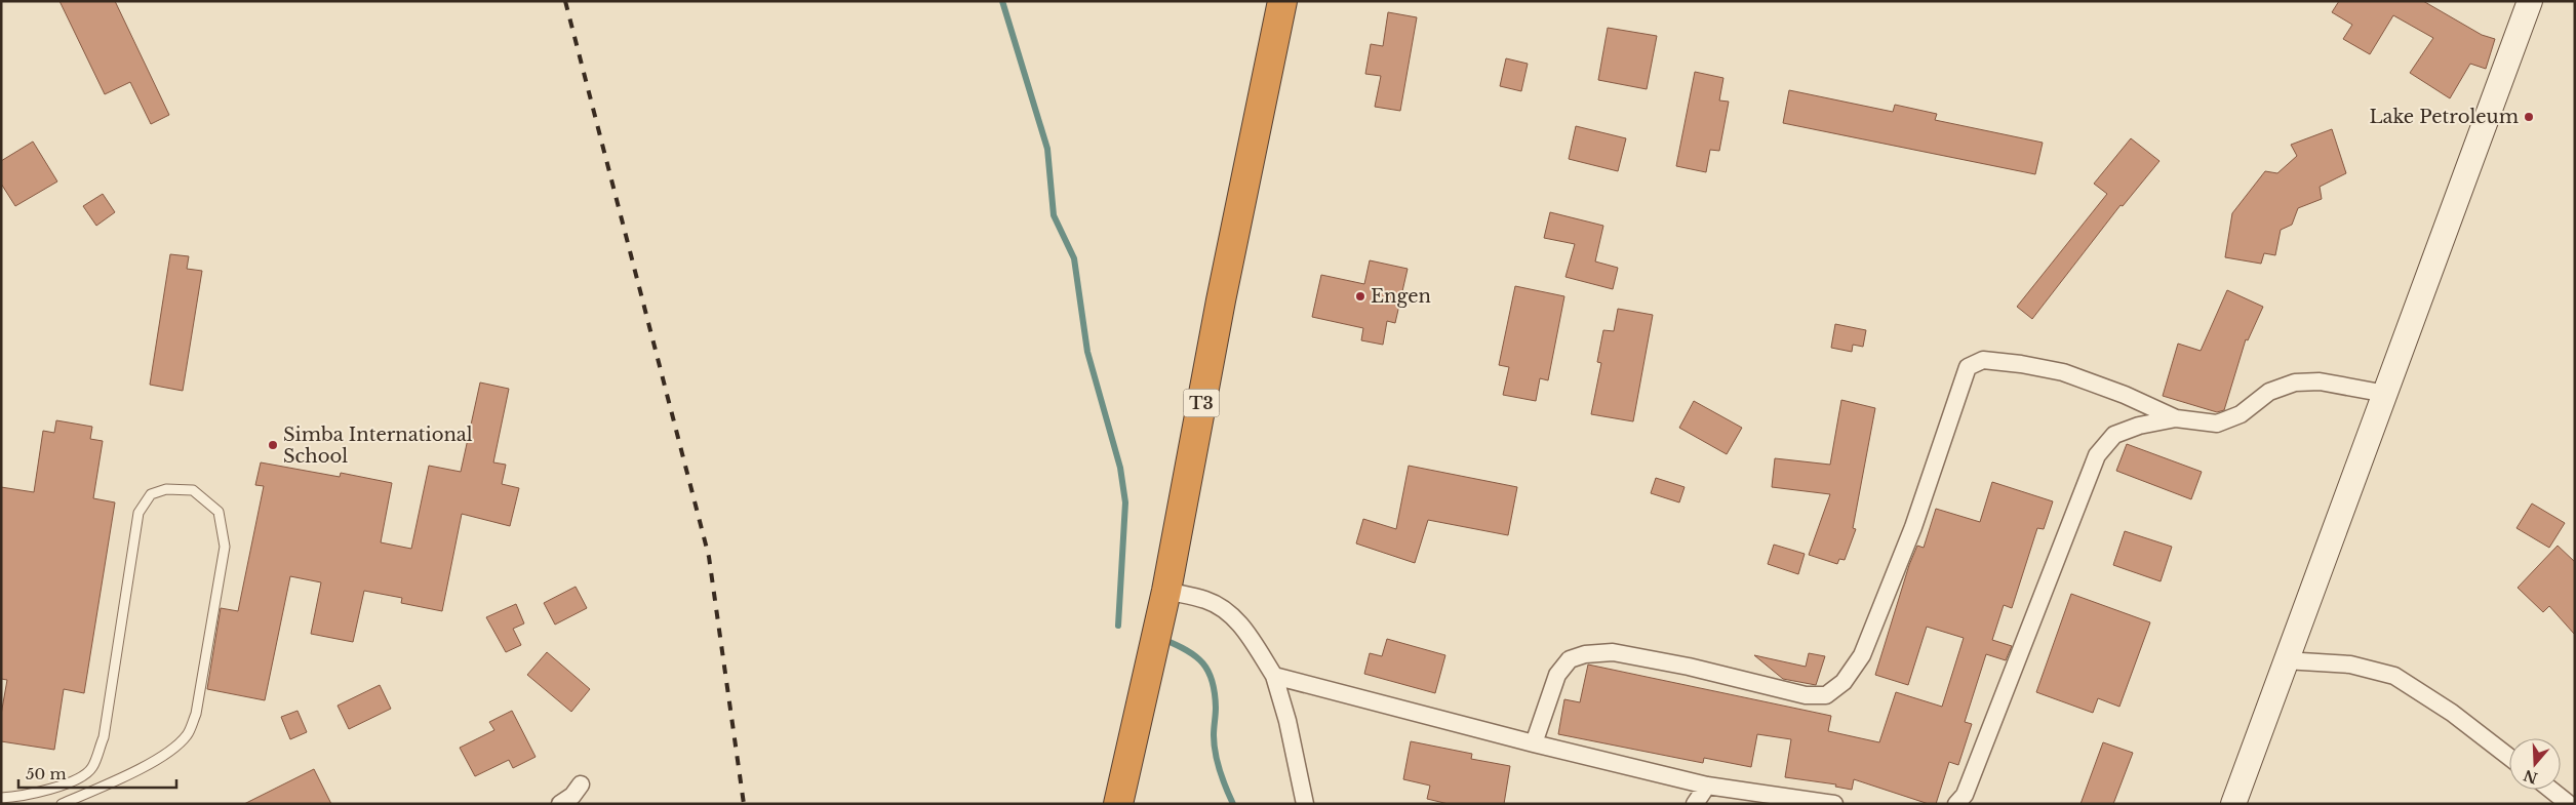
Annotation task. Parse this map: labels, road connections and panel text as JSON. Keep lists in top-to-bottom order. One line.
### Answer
{"streets":{"highway":["T3"]},"places":["Lake Petroleum","Engen","Simba International School"],"scale_bar":"50 m","north":"bottom"}
